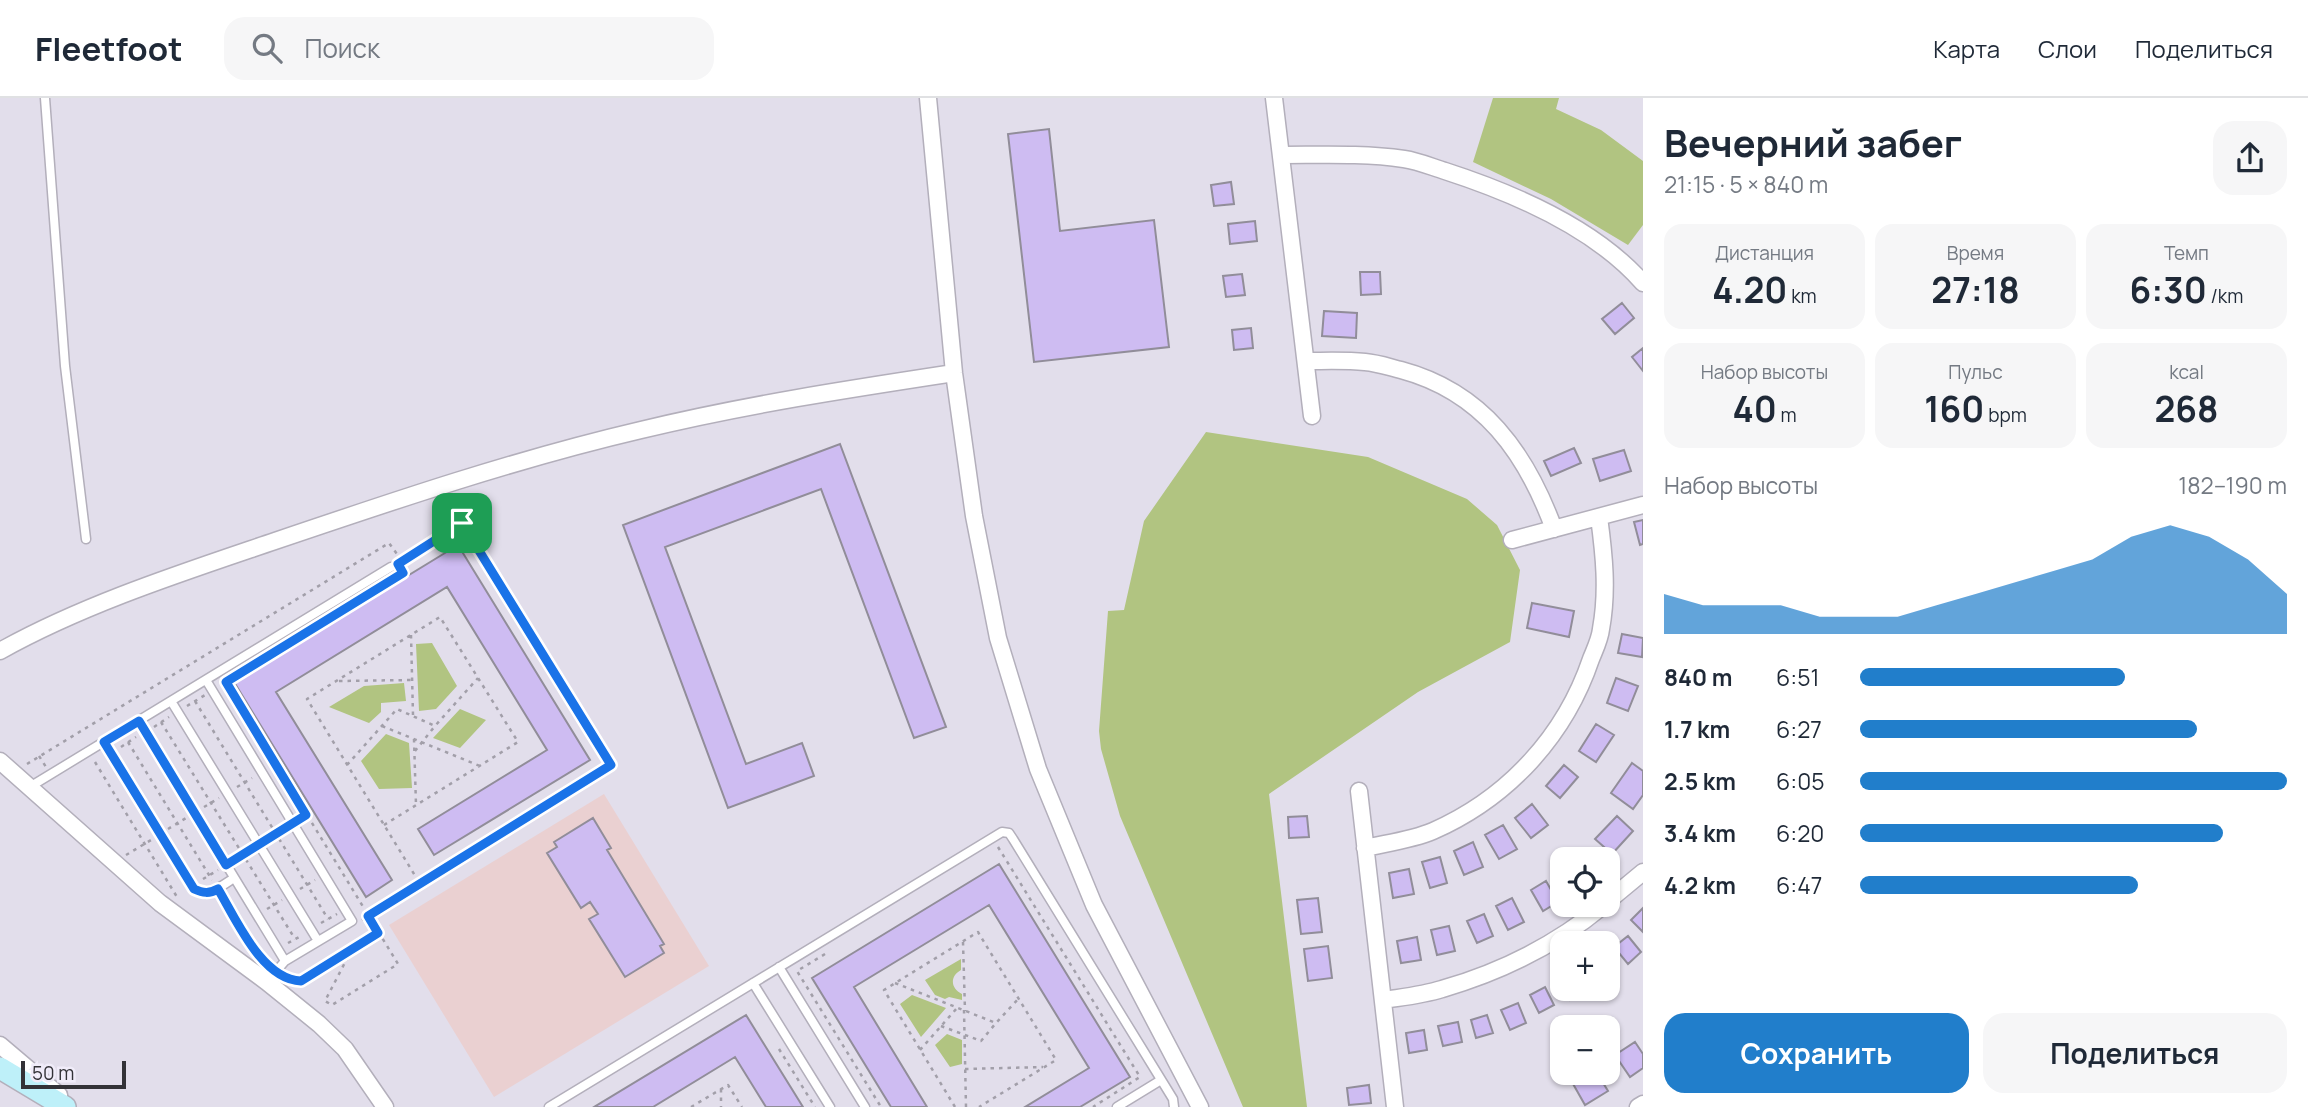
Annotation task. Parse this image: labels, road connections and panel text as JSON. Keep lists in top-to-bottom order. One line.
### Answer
{"scale_bar":"50 m","page":{"header":"Fleetfoot","search":"Поиск","nav":["Карта","Слои","Поделиться"],"heading":["Вечерний забег","21:15 · 5 × 840 m"],"stats":[["Дистанция","4.20 km"],["Время","27:18"],["Темп","6:30 /km"],["Набор высоты","40 m"],["Пульс","160 bpm"],["kcal","268"]],"chart":["Набор высоты","182–190 m"],"list":[{"name":"840 m","note":"6:51"},{"name":"1.7 km","note":"6:27"},{"name":"2.5 km","note":"6:05"},{"name":"3.4 km","note":"6:20"},{"name":"4.2 km","note":"6:47"}],"map_buttons":["+","−"],"buttons":["Сохранить","Поделиться"],"scale":"50 m"}}
